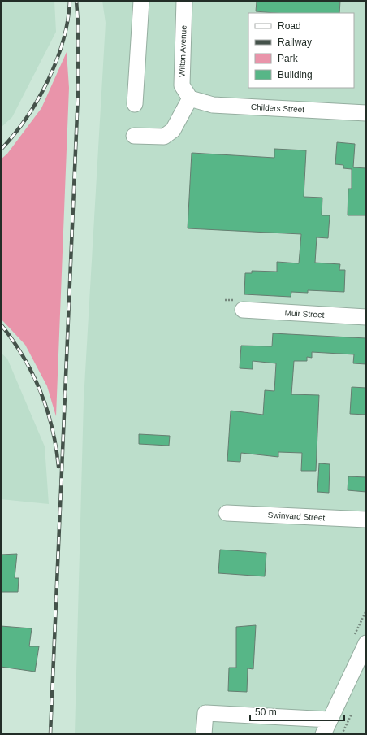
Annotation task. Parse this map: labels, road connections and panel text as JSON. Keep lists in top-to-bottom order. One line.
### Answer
{"streets":{"street":["Wilton Avenue","Childers Street","Muir Street","Swinyard Street"]},"crossings":[["Wilton Avenue","Childers Street"]],"legend":["Road","Railway","Park","Building"],"scale_bar":"50 m"}
